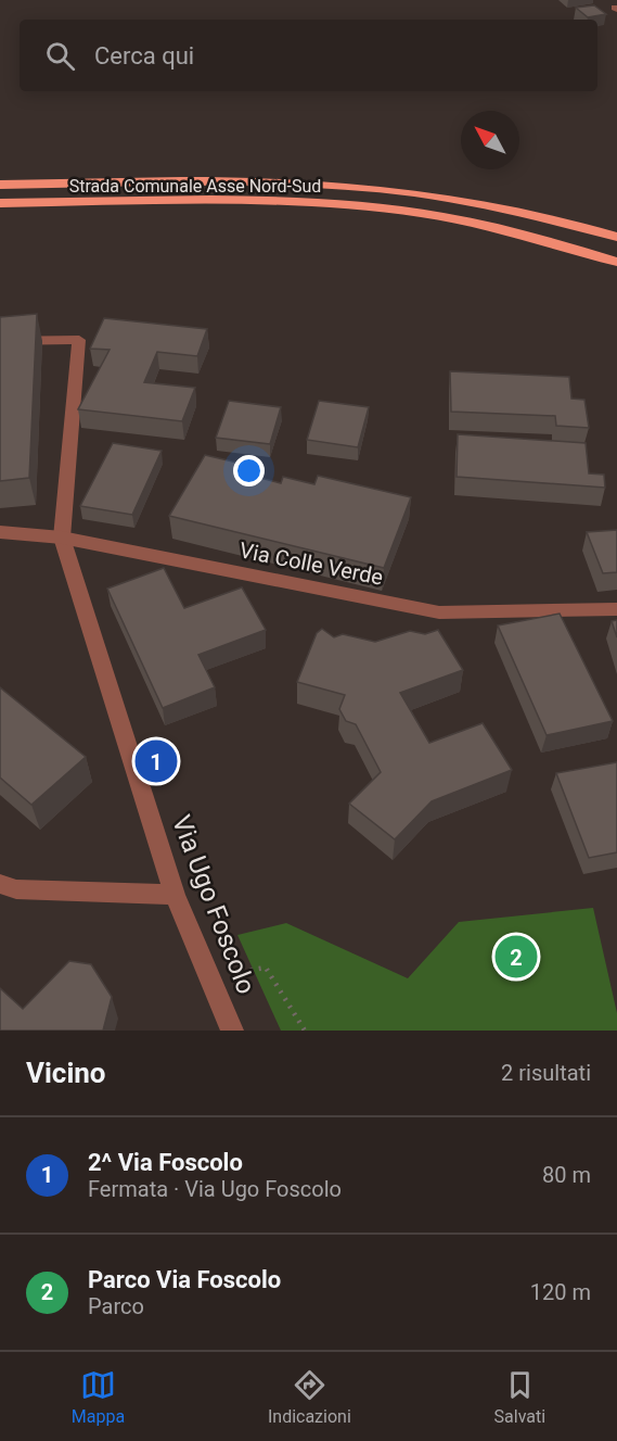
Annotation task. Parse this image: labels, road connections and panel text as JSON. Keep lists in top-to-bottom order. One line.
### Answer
{"streets":{"highway":["Strada Comunale Asse Nord-Sud"],"street":["Via Colle Verde","Via Ugo Foscolo"]},"crossings":[["Via Colle Verde","Via Ugo Foscolo"]],"north":"top left","page":{"search":"Cerca qui","pins":["1","2"],"heading":["Vicino","2 risultati"],"list":[{"mark":"1","name":"2^ Via Foscolo","note":"Fermata · Via Ugo Foscolo","value":"80 m"},{"mark":"2","name":"Parco Via Foscolo","note":"Parco","value":"120 m"}],"nav":["Mappa","Indicazioni","Salvati"]}}
